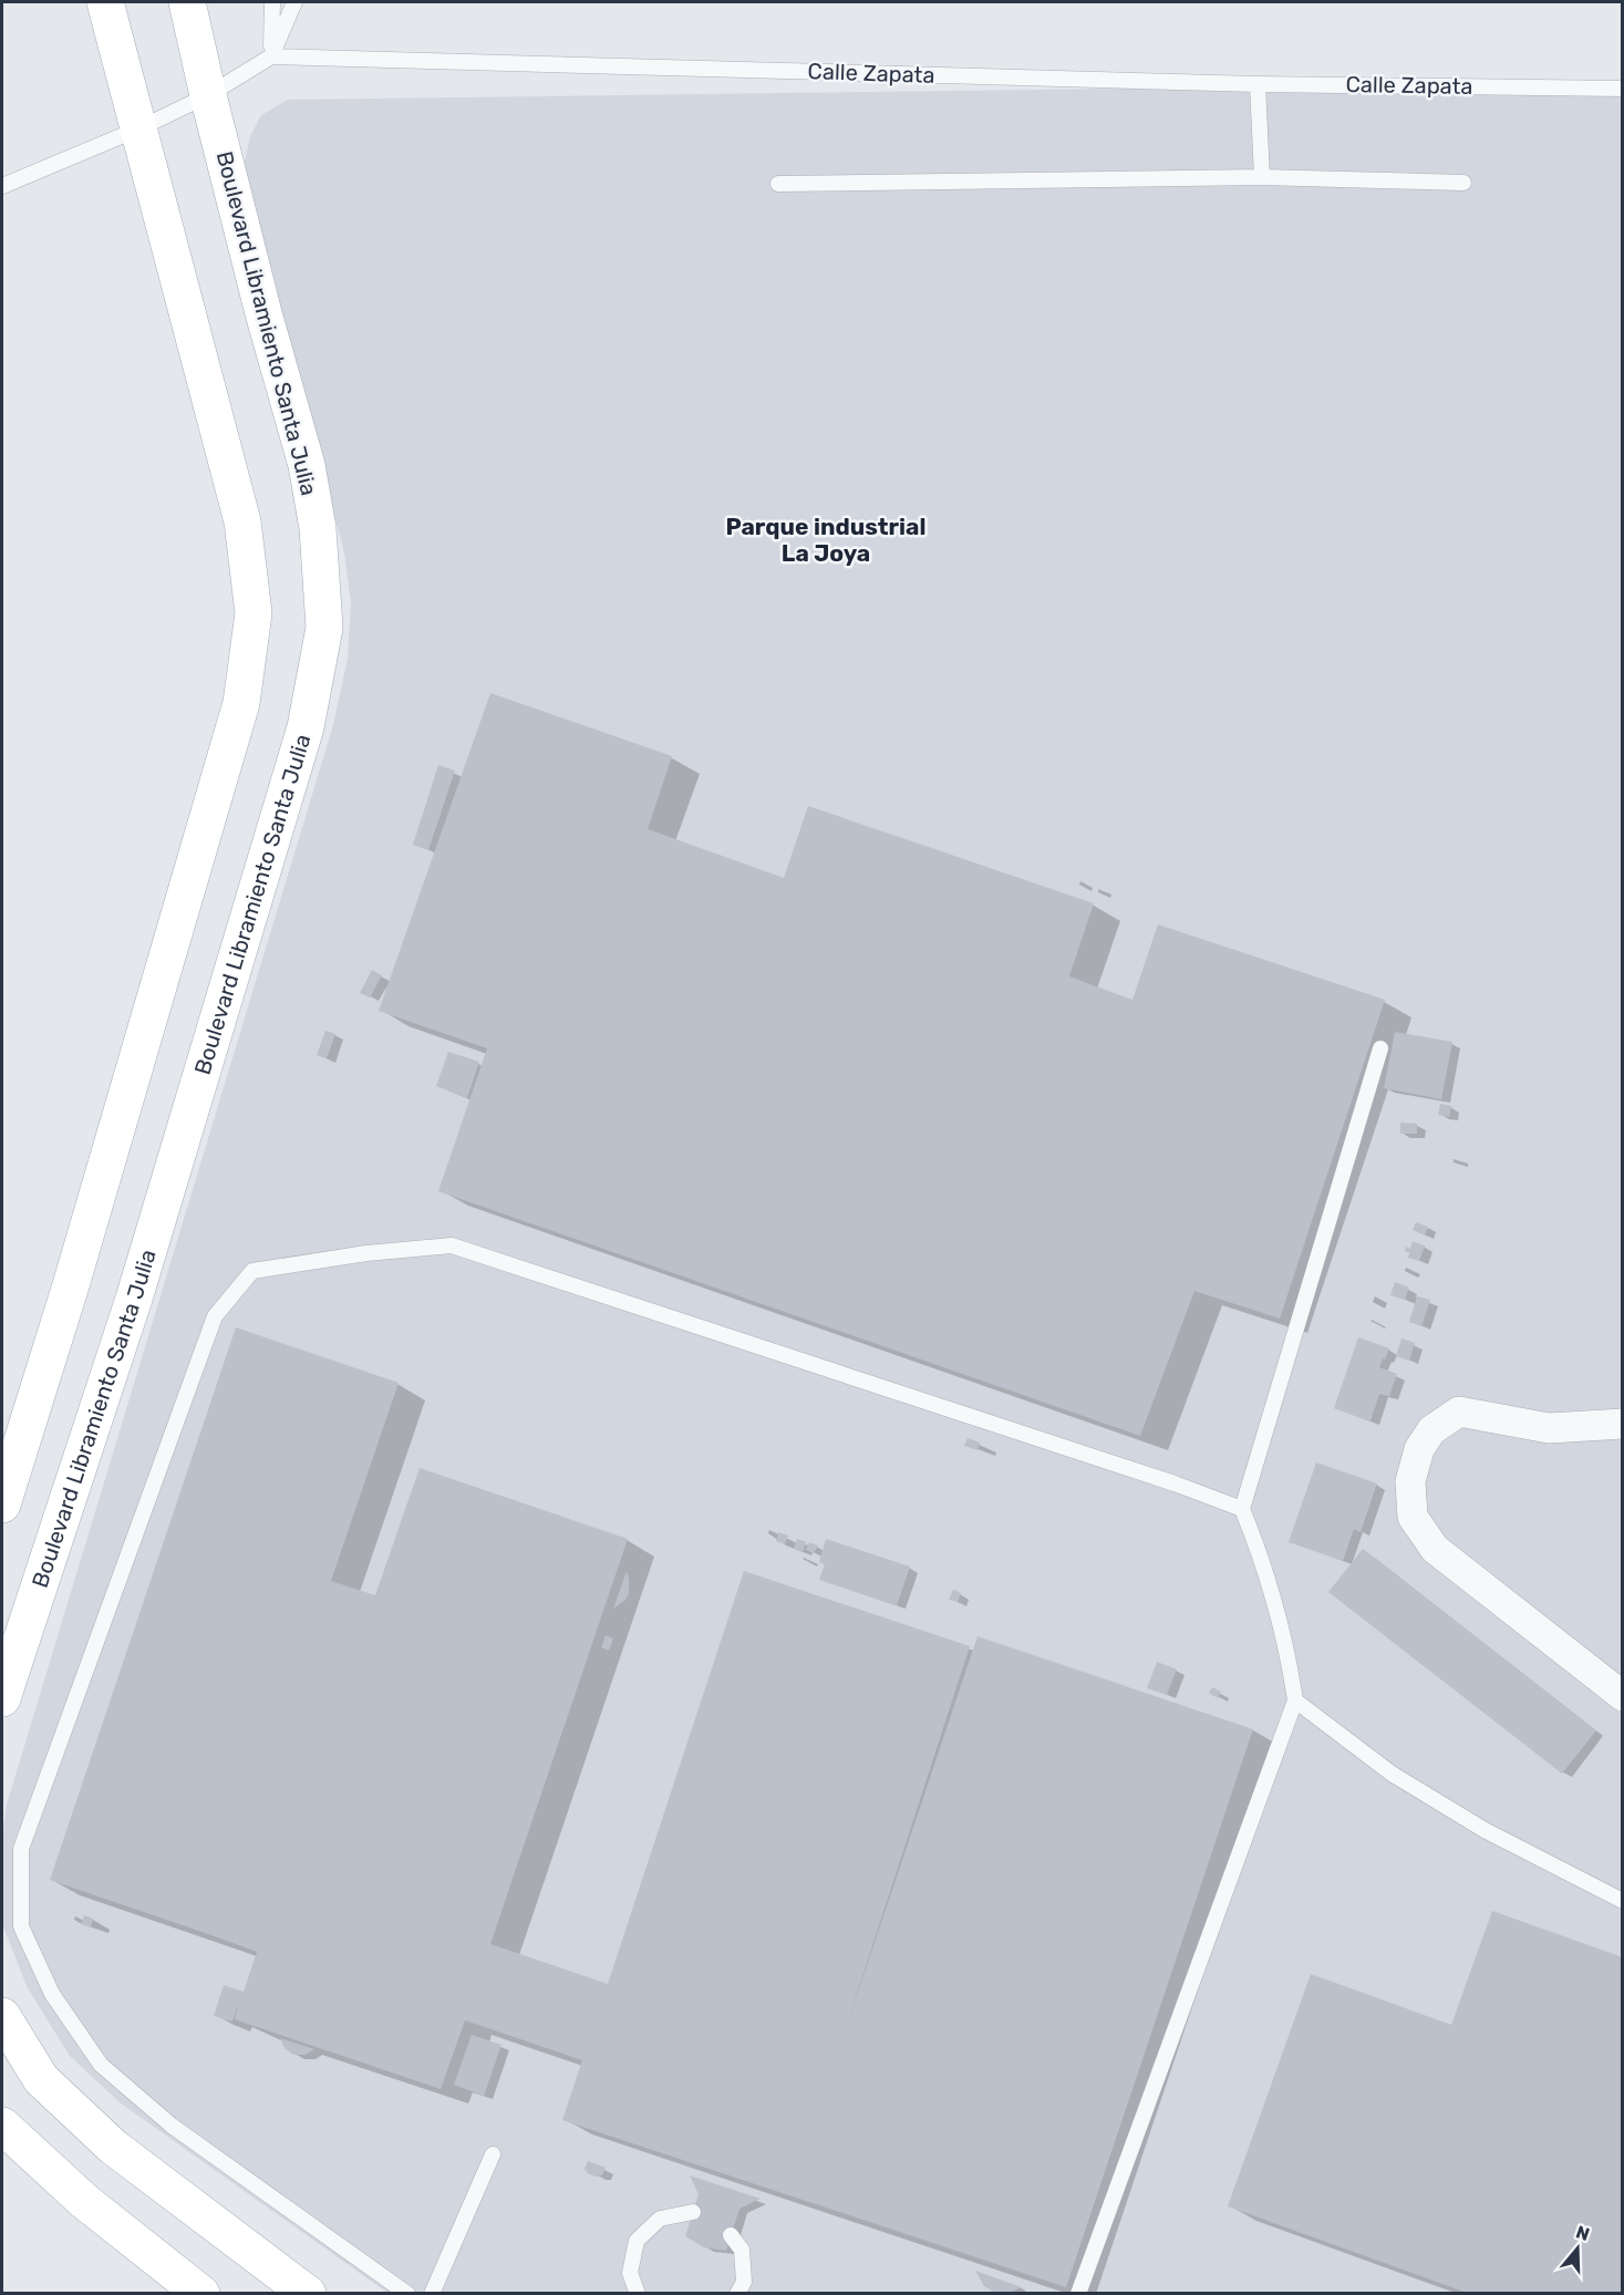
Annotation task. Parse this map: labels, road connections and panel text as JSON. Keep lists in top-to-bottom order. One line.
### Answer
{"streets":{"main road":["Boulevard Libramiento Santa Julia"],"lane":["Calle Zapata"]},"districts":["Parque industrial La Joya"],"north":"top"}
